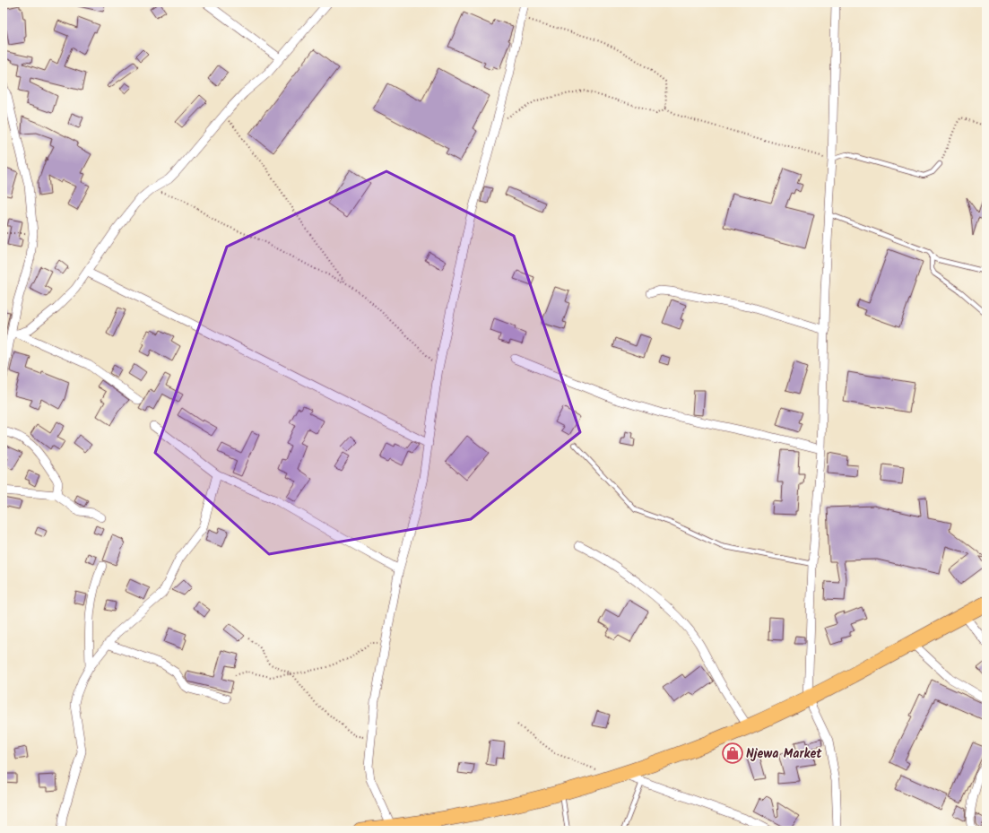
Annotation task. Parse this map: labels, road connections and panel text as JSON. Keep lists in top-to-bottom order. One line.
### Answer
{"places":{"shop":["Njewa Market"]}}
